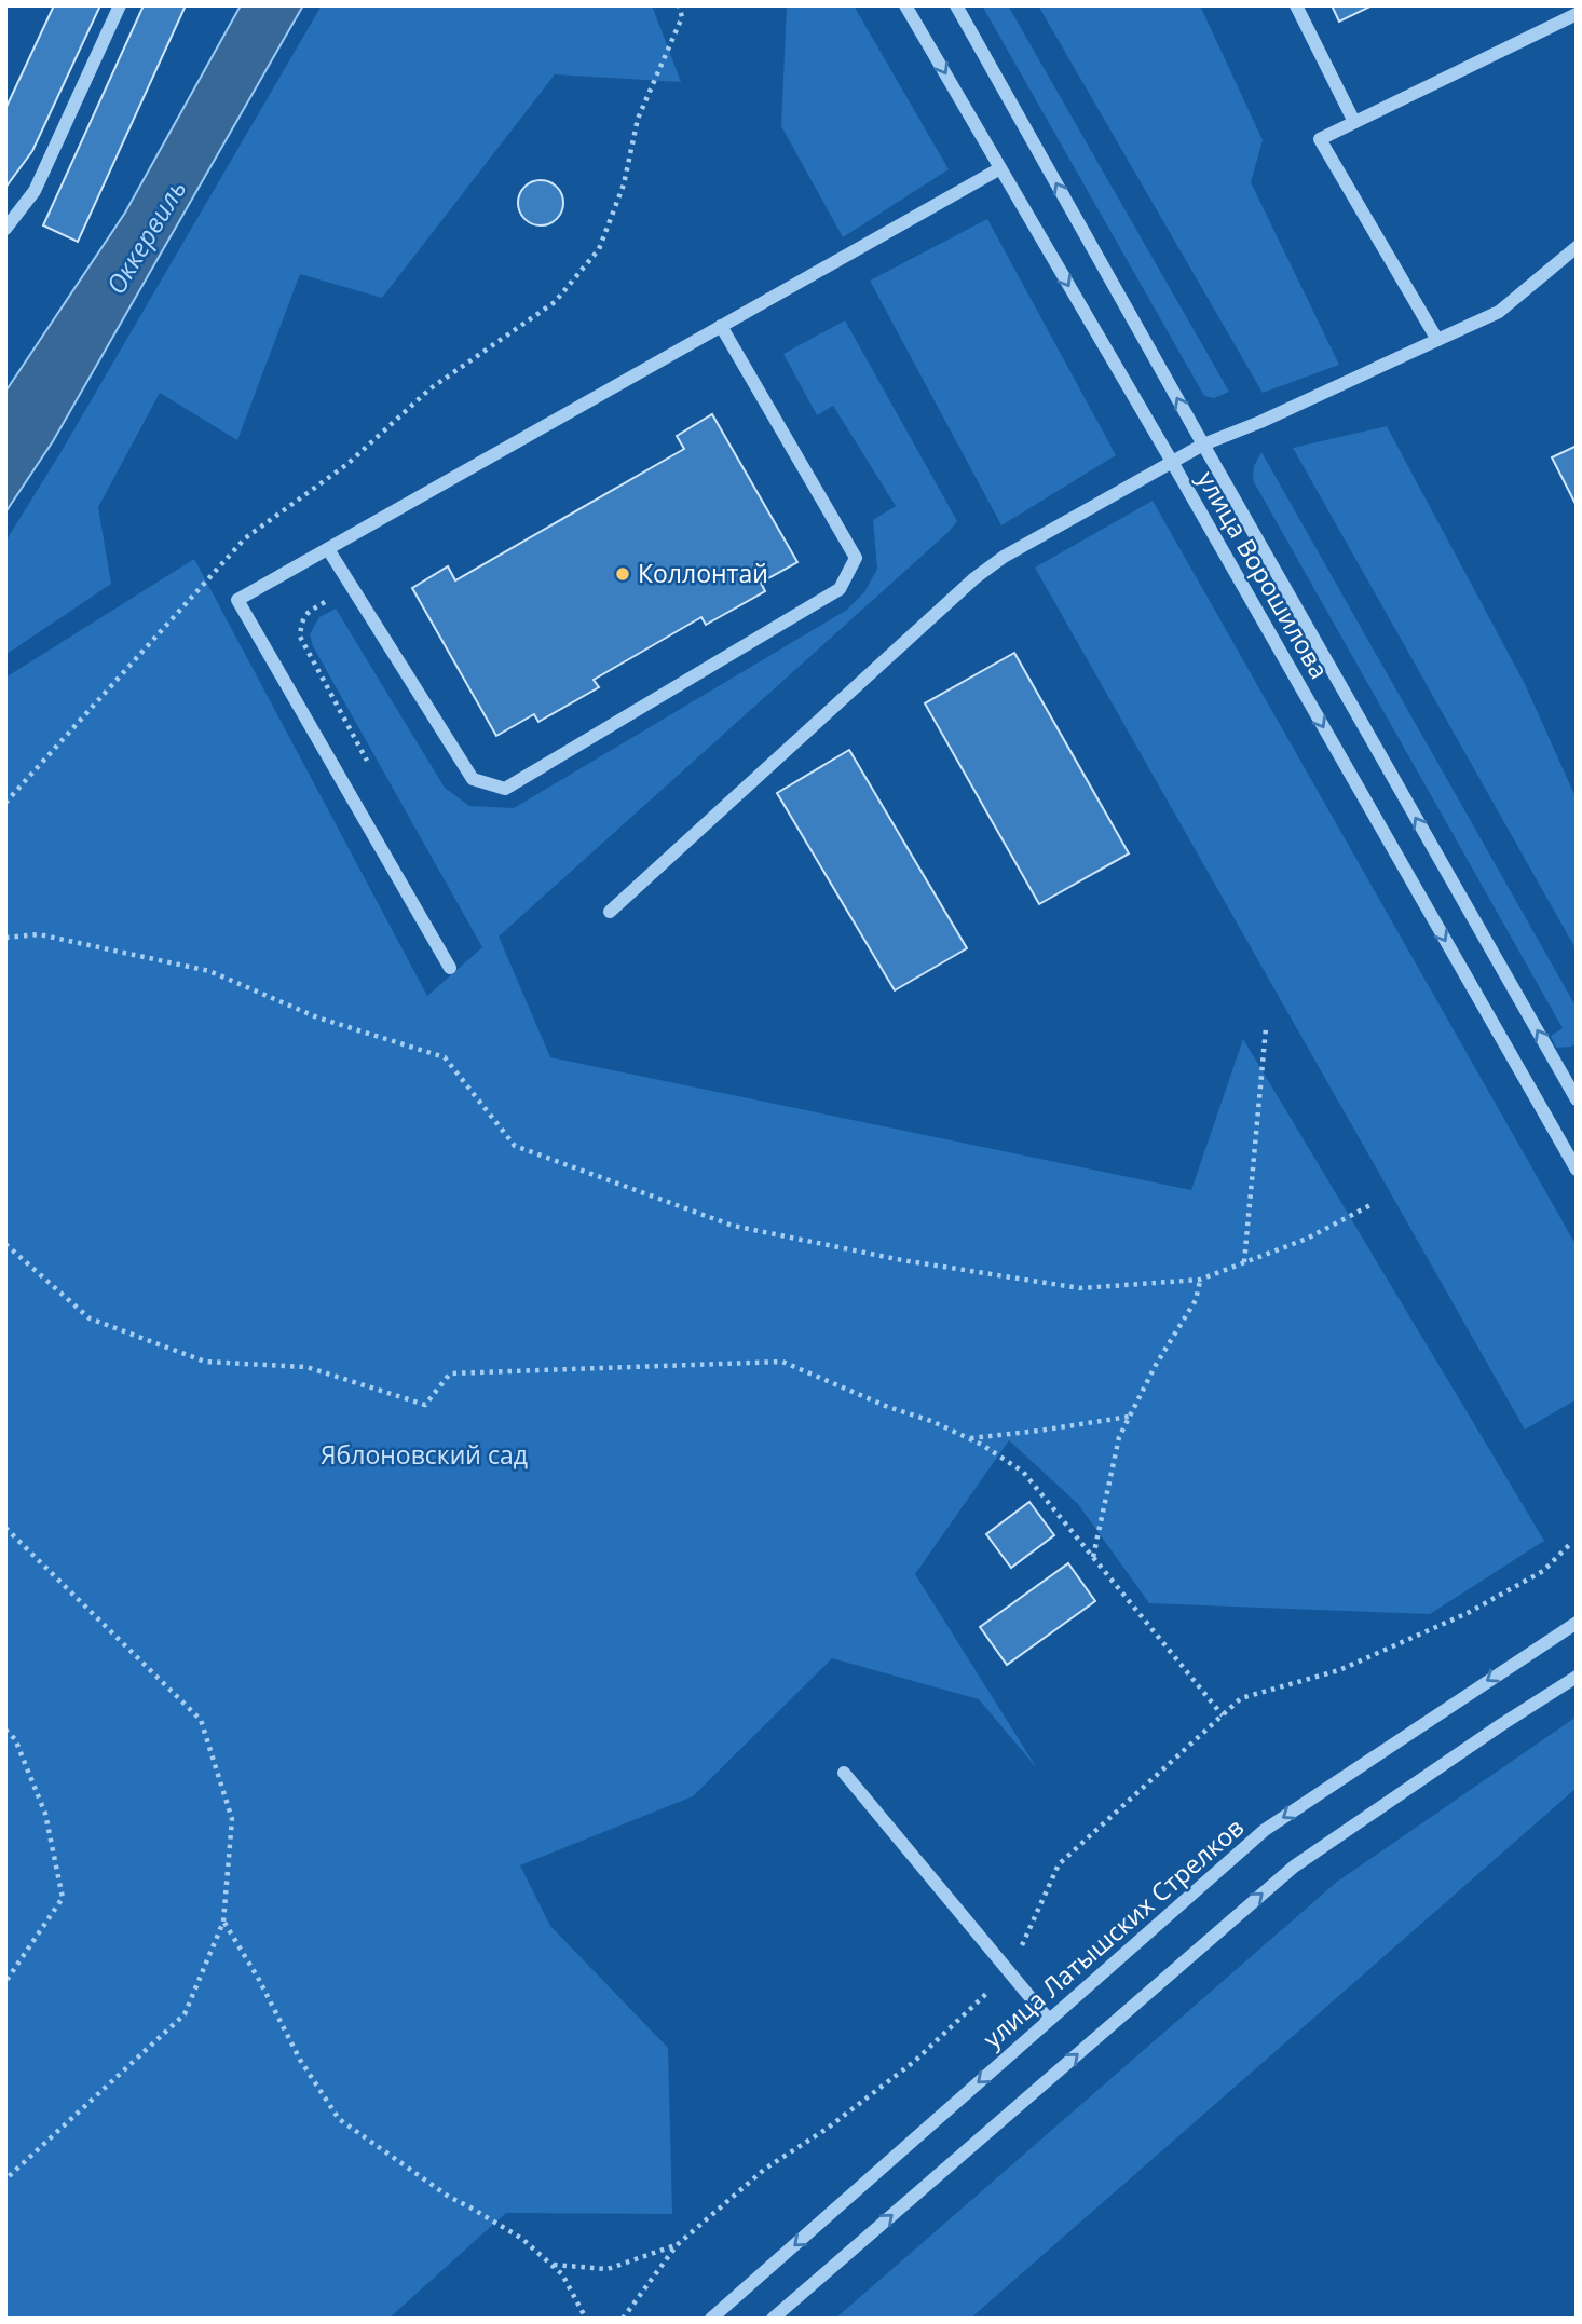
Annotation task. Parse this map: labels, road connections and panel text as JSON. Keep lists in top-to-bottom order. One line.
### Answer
{"streets":{"street":["улица Ворошилова","улица Латышских Стрелков"]},"water":["Оккервиль"],"parks":["Яблоновский сад"],"places":["Коллонтай"]}
